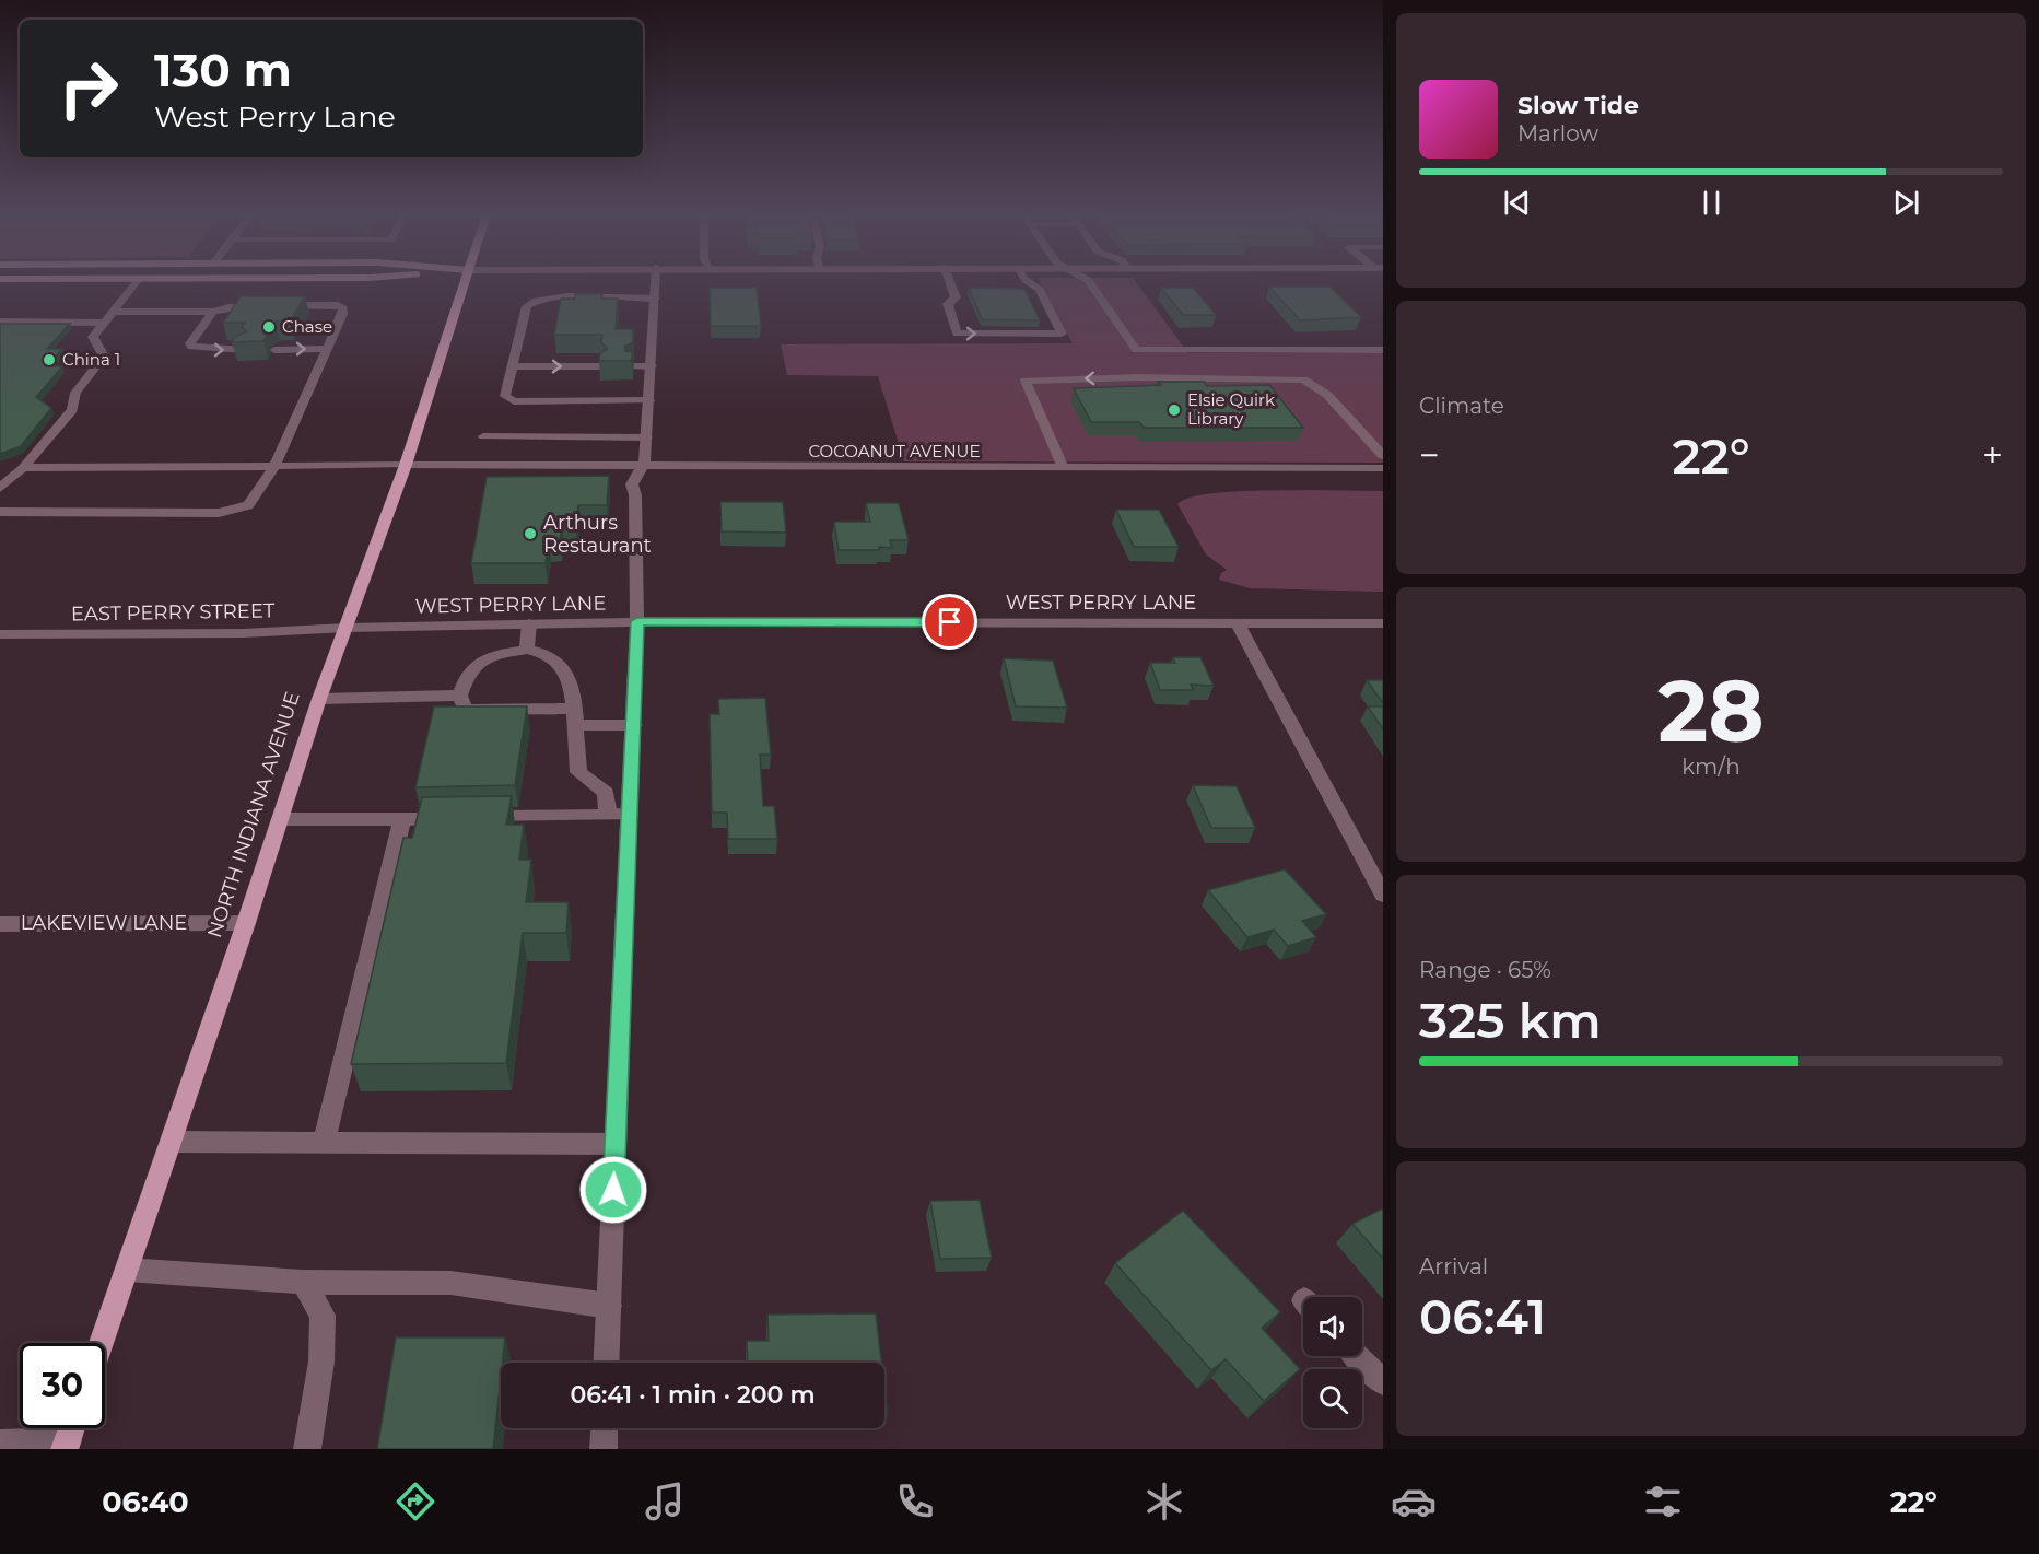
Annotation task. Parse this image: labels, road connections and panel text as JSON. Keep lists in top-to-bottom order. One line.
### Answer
{"streets":{"main road":["NORTH INDIANA AVENUE"],"street":["COCOANUT AVENUE","WEST PERRY LANE","EAST PERRY STREET","LAKEVIEW LANE"]},"crossings":[["COCOANUT AVENUE","NORTH INDIANA AVENUE"],["WEST PERRY LANE","EAST PERRY STREET"],["WEST PERRY LANE","NORTH INDIANA AVENUE"],["EAST PERRY STREET","NORTH INDIANA AVENUE"],["NORTH INDIANA AVENUE","LAKEVIEW LANE"]],"places":["Chase","China 1","Elsie Quirk Library","Arthurs Restaurant"],"page":{"turn":["130 m","West Perry Lane"],"song":["Slow Tide","Marlow"],"tile":["Climate",["28","km/h"],["Range · 65%","325 km"],["Arrival","06:41"]],"heat":["−","22°","+"],"limit":"30","trip":"06:41 · 1 min · 200 m","tabs":["06:40","22°"]}}
